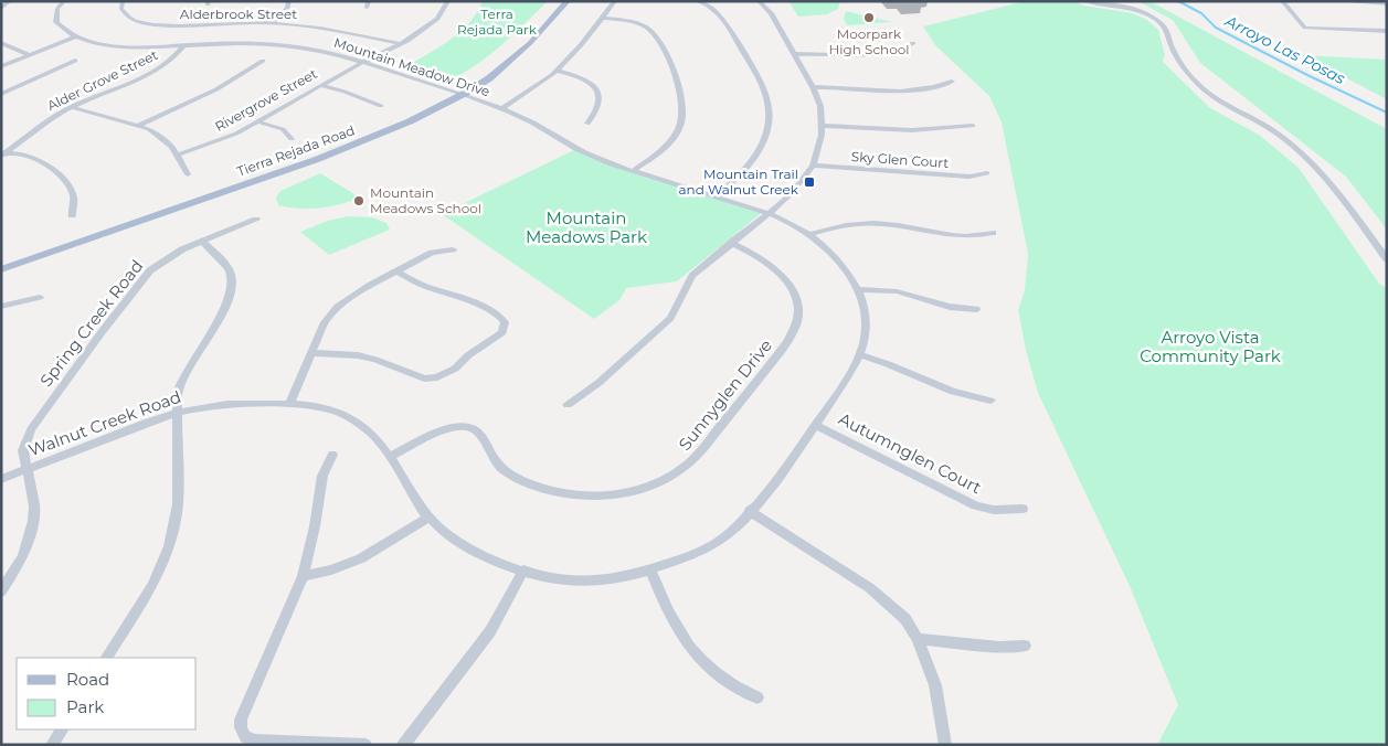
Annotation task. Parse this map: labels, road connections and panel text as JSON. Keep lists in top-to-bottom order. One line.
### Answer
{"streets":{"main road":["Tierra Rejada Road"],"street":["Alderbrook Street","Mountain Meadow Drive","Alder Grove Street","Rivergrove Street","Sky Glen Court","Spring Creek Road","Sunnyglen Drive","Walnut Creek Road","Autumnglen Court"]},"crossings":[["Alderbrook Street","Rivergrove Street"],["Mountain Meadow Drive","Alder Grove Street"],["Mountain Meadow Drive","Rivergrove Street"],["Mountain Meadow Drive","Tierra Rejada Road"],["Mountain Meadow Drive","Walnut Creek Road"],["Spring Creek Road","Walnut Creek Road"],["Sunnyglen Drive","Walnut Creek Road"],["Walnut Creek Road","Autumnglen Court"]],"water":["Arroyo Las Posas"],"parks":["Terra Rejada Park","Mountain Meadows Park","Arroyo Vista Community Park"],"places":{"other":["Moorpark High School","Mountain Meadows School"],"transit":["Mountain Trail and Walnut Creek"]},"legend":["Road","Park"]}
